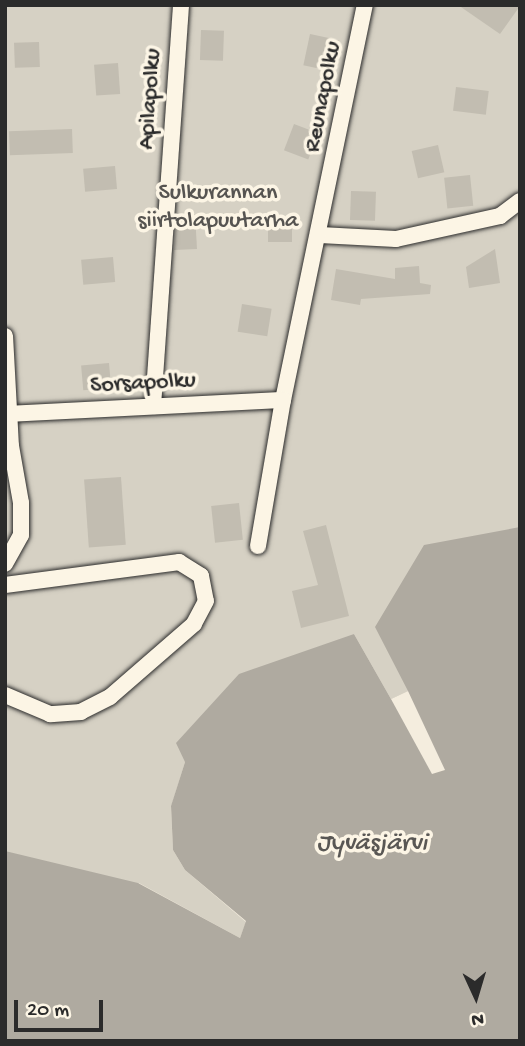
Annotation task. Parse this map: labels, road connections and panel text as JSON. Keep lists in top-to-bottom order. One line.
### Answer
{"streets":{"lane":["Reunapolku","Apilapolku","Sorsapolku"]},"crossings":[["Reunapolku","Sorsapolku"],["Apilapolku","Sorsapolku"]],"water":["Jyväsjärvi"],"parks":["Sulkurannan siirtolapuutarha"],"scale_bar":"20 m","north":"bottom"}
